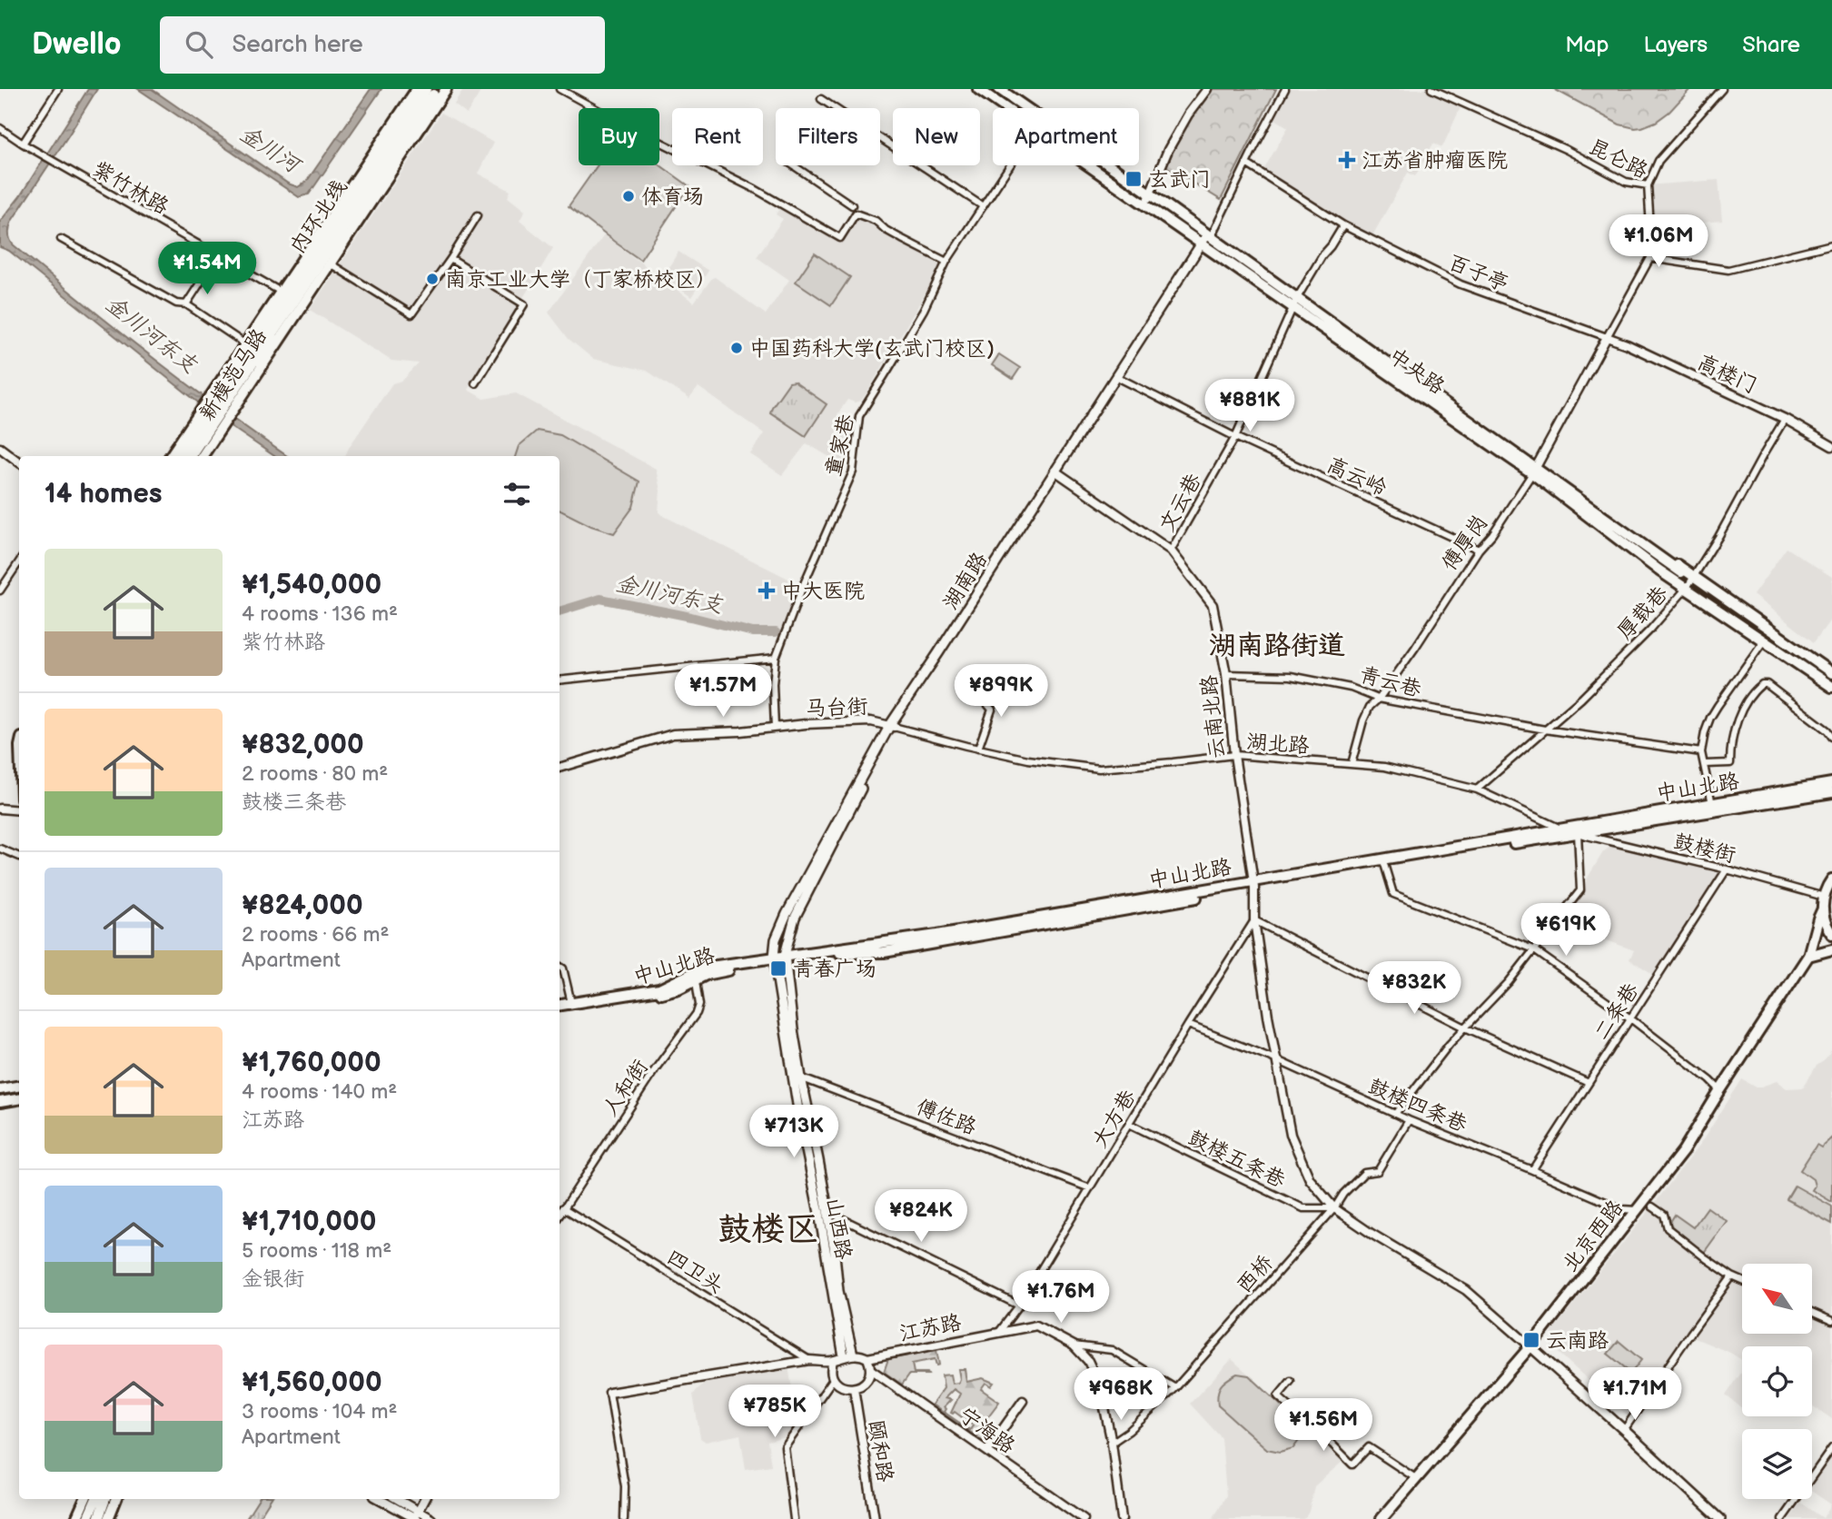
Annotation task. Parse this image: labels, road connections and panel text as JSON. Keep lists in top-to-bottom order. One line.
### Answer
{"streets":{"main road":["内环北线","中央路","新模范马路","湖南路","中山北路","山西路","北京西路"],"street":["昆仑路","紫竹林路","百子亭","高楼门","童家巷","高云岭","文云巷","傅厚岗","厚载巷","青云巷","马台街","云南北路","湖北路","鼓楼街","二条巷","人和街","鼓楼四条巷","傅佐路","大方巷","鼓楼五条巷","四卫头","西桥","江苏路","宁海路","颐和路"]},"crossings":[["昆仑路","百子亭"],["昆仑路","高楼门"],["昆仑路","傅厚岗"],["紫竹林路","新模范马路"],["内环北线","新模范马路"],["百子亭","高楼门"],["百子亭","傅厚岗"],["中央路","文云巷"],["中央路","傅厚岗"],["中央路","湖南路"],["中央路","厚载巷"],["高楼门","傅厚岗"],["高楼门","厚载巷"],["童家巷","马台街"],["高云岭","文云巷"],["高云岭","傅厚岗"],["高云岭","湖南路"],["文云巷","云南北路"],["傅厚岗","青云巷"],["傅厚岗","湖北路"],["湖南路","马台街"],["湖南路","云南北路"],["湖南路","湖北路"],["湖南路","中山北路"],["湖南路","山西路"],["厚载巷","青云巷"],["厚载巷","湖北路"],["青云巷","云南北路"],["马台街","湖北路"],["云南北路","湖北路"],["云南北路","中山北路"],["湖北路","中山北路"],["湖北路","鼓楼街"],["中山北路","鼓楼街"],["中山北路","人和街"],["中山北路","山西路"],["鼓楼街","二条巷"],["二条巷","鼓楼四条巷"],["人和街","四卫头"],["鼓楼四条巷","大方巷"],["鼓楼四条巷","北京西路"],["鼓楼四条巷","西桥"],["傅佐路","大方巷"],["傅佐路","山西路"],["大方巷","鼓楼五条巷"],["大方巷","江苏路"],["鼓楼五条巷","西桥"],["山西路","江苏路"],["山西路","宁海路"],["山西路","颐和路"],["西桥","江苏路"],["江苏路","宁海路"],["江苏路","颐和路"],["宁海路","颐和路"]],"districts":["湖南路街道","鼓楼区"],"water":["金川河","金川河东支"],"places":{"health":["江苏省肿瘤医院","中大医院"],"transit":["玄武门","青春广场","云南路"],"other":["体育场","南京工业大学（丁家桥校区）","中国药科大学(玄武门校区)"]},"north":"top left","page":{"header":"Dwello","search":"Search here","nav":["Map","Layers","Share"],"chip":["Buy","Rent","Filters","New","Apartment"],"price":["¥1.06M","¥1.54M","¥881K","¥1.57M","¥899K","¥619K","¥832K","¥713K","¥824K","¥1.76M","¥968K","¥1.71M","¥785K","¥1.56M"],"heading":"14 homes","list":[{"name":"¥1,540,000","note":"4 rooms · 136 m² · 紫竹林路"},{"name":"¥832,000","note":"2 rooms · 80 m² · 鼓楼三条巷"},{"name":"¥824,000","note":"2 rooms · 66 m² · Apartment"},{"name":"¥1,760,000","note":"4 rooms · 140 m² · 江苏路"},{"name":"¥1,710,000","note":"5 rooms · 118 m² · 金银街"},{"name":"¥1,560,000","note":"3 rooms · 104 m² · Apartment"}]}}
